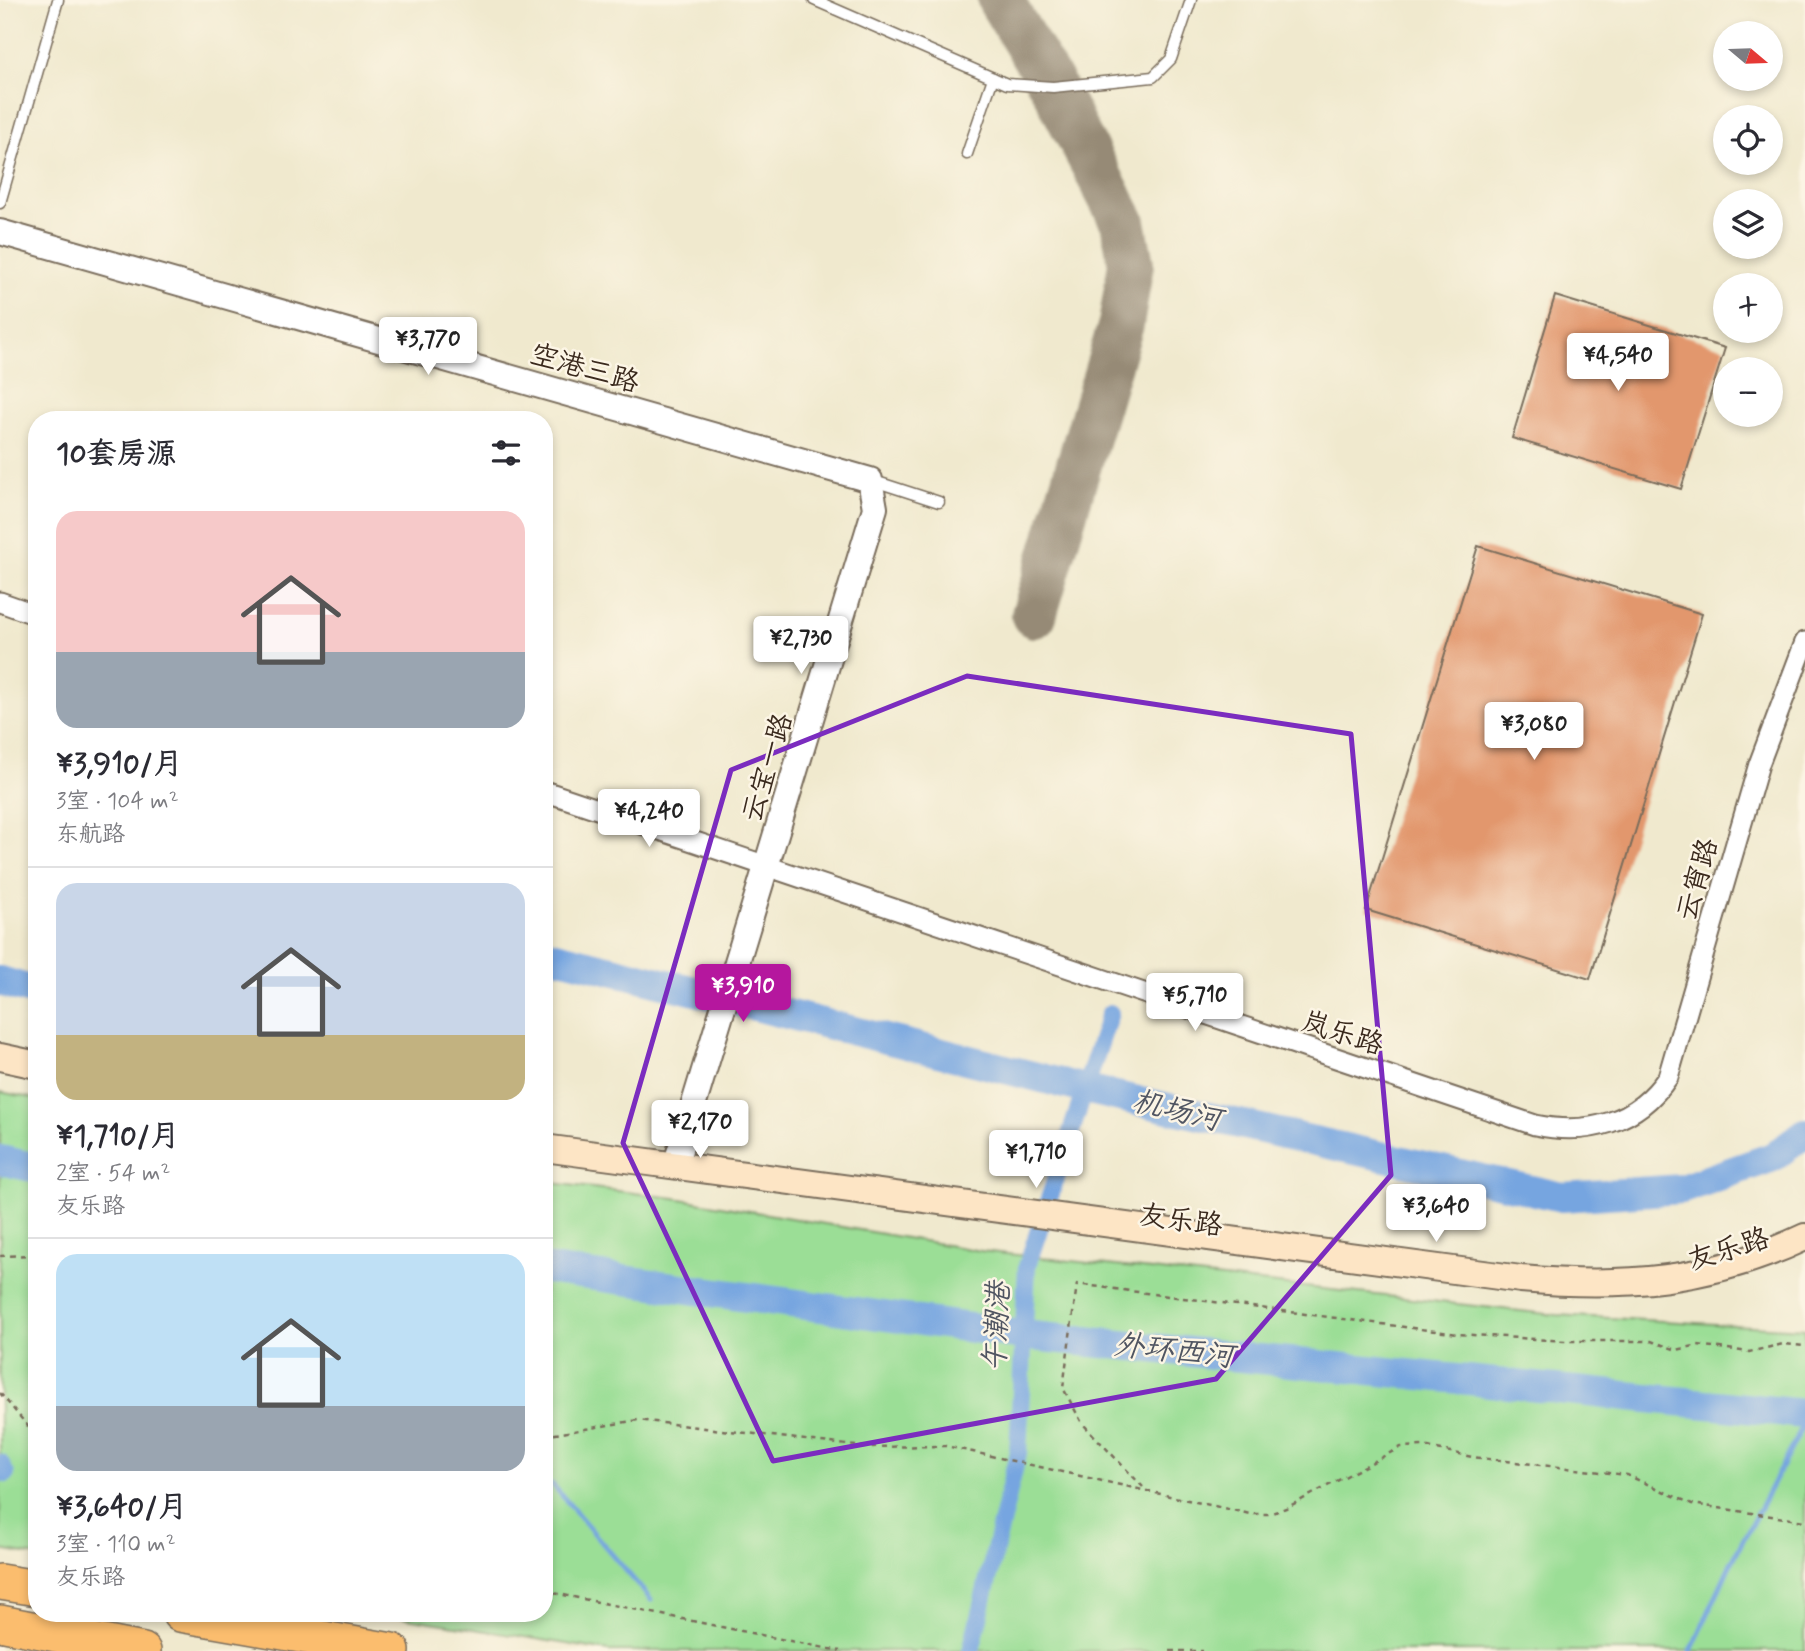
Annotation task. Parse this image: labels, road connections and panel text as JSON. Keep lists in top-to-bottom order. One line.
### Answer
{"streets":{"main road":["友乐路"],"street":["空港三路","云宝一路","云宵路","岚乐路"]},"crossings":[["空港三路","云宝一路"],["云宝一路","岚乐路"],["云宝一路","友乐路"],["云宵路","岚乐路"]],"water":["机场河","午潮港","外环西河"],"north":"right","page":{"map_buttons":["+","−"],"price":["¥3,770","¥4,540","¥2,730","¥3,080","¥4,240","¥3,910","¥5,710","¥2,170","¥1,710","¥3,640"],"heading":"10套房源","list":[{"name":"¥3,910/月","note":"3室 · 104 m² · 东航路"},{"name":"¥1,710/月","note":"2室 · 54 m² · 友乐路"},{"name":"¥3,640/月","note":"3室 · 110 m² · 友乐路"}]}}
